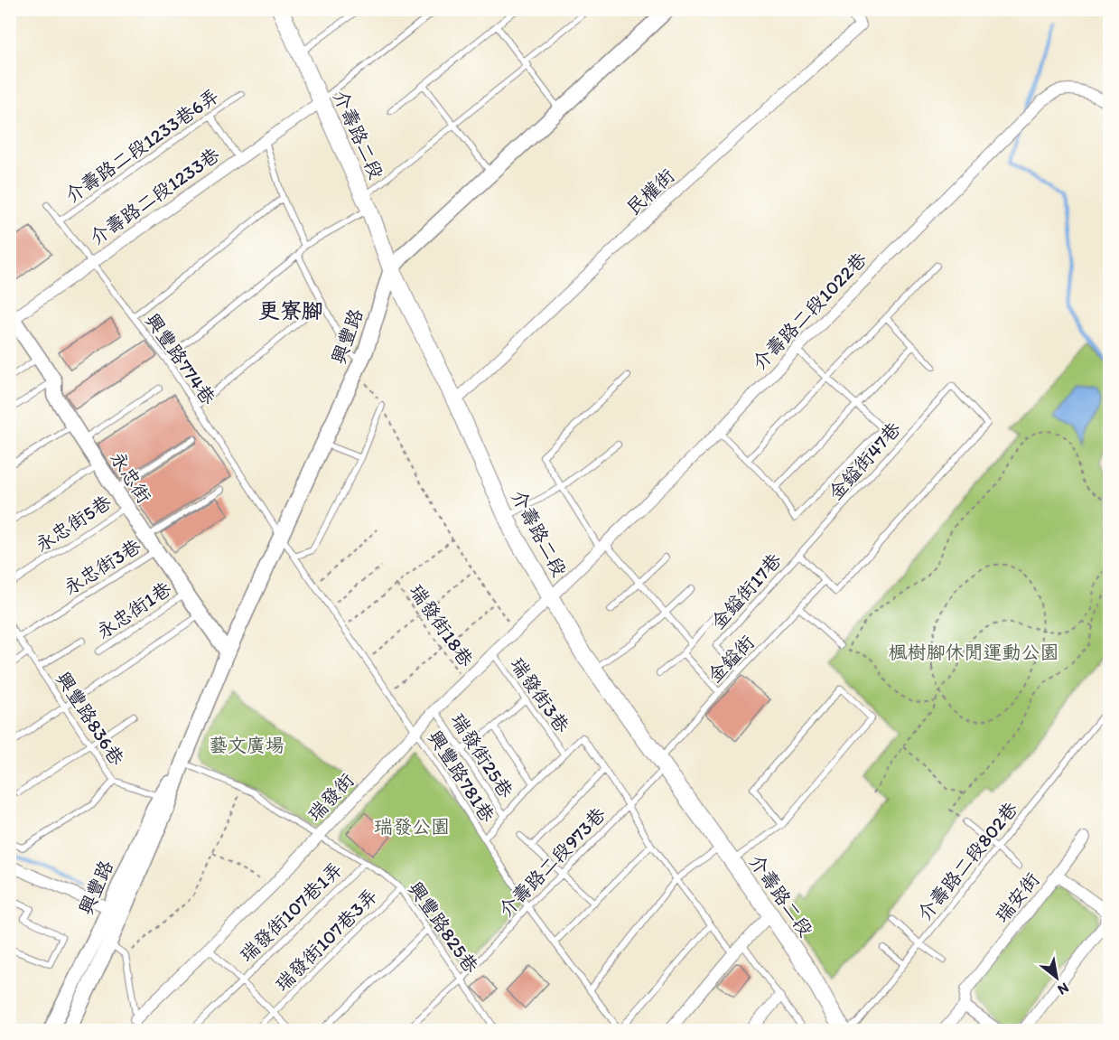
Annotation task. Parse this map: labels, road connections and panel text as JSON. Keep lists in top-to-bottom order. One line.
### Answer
{"streets":{"main road":["介壽路二段","興豐路","永忠街"],"street":["民權街","介壽路二段1233巷","介壽路二段1022巷","瑞發街","瑞安街"],"lane":["介壽路二段1233巷6弄","興豐路774巷","金鎰街47巷","永忠街5巷","永忠街3巷","金鎰街17巷","永忠街1巷","金鎰街","瑞發街3巷","興豐路836巷","瑞發街25巷","興豐路781巷","介壽路二段802巷","介壽路二段973巷","瑞發街107巷1弄","興豐路825巷","瑞發街107巷3弄"],"path":["瑞發街18巷"]},"crossings":[["介壽路二段","民權街"],["介壽路二段","介壽路二段1233巷"],["介壽路二段","介壽路二段1022巷"],["介壽路二段","興豐路"],["介壽路二段","金鎰街"],["介壽路二段","瑞發街"],["介壽路二段","介壽路二段802巷"],["介壽路二段","介壽路二段973巷"],["介壽路二段1233巷6弄","興豐路774巷"],["介壽路二段1233巷","興豐路774巷"],["介壽路二段1233巷","永忠街"],["介壽路二段1022巷","瑞發街"],["興豐路","興豐路774巷"],["興豐路","永忠街"],["興豐路","興豐路836巷"],["興豐路","興豐路781巷"],["興豐路","興豐路825巷"],["興豐路774巷","興豐路781巷"],["金鎰街47巷","金鎰街17巷"],["金鎰街47巷","金鎰街"],["永忠街","永忠街5巷"],["永忠街","永忠街3巷"],["永忠街","永忠街1巷"],["永忠街3巷","興豐路836巷"],["金鎰街17巷","金鎰街"],["瑞發街18巷","瑞發街"],["金鎰街","介壽路二段973巷"],["瑞發街3巷","瑞發街"],["瑞發街25巷","瑞發街"],["興豐路781巷","瑞發街"],["興豐路781巷","介壽路二段973巷"],["瑞發街","興豐路825巷"],["介壽路二段973巷","興豐路825巷"],["瑞發街107巷1弄","興豐路825巷"],["興豐路825巷","瑞發街107巷3弄"]],"districts":["更寮腳"],"parks":["楓樹腳休閒運動公園","藝文廣場","瑞發公園"],"north":"bottom right"}
